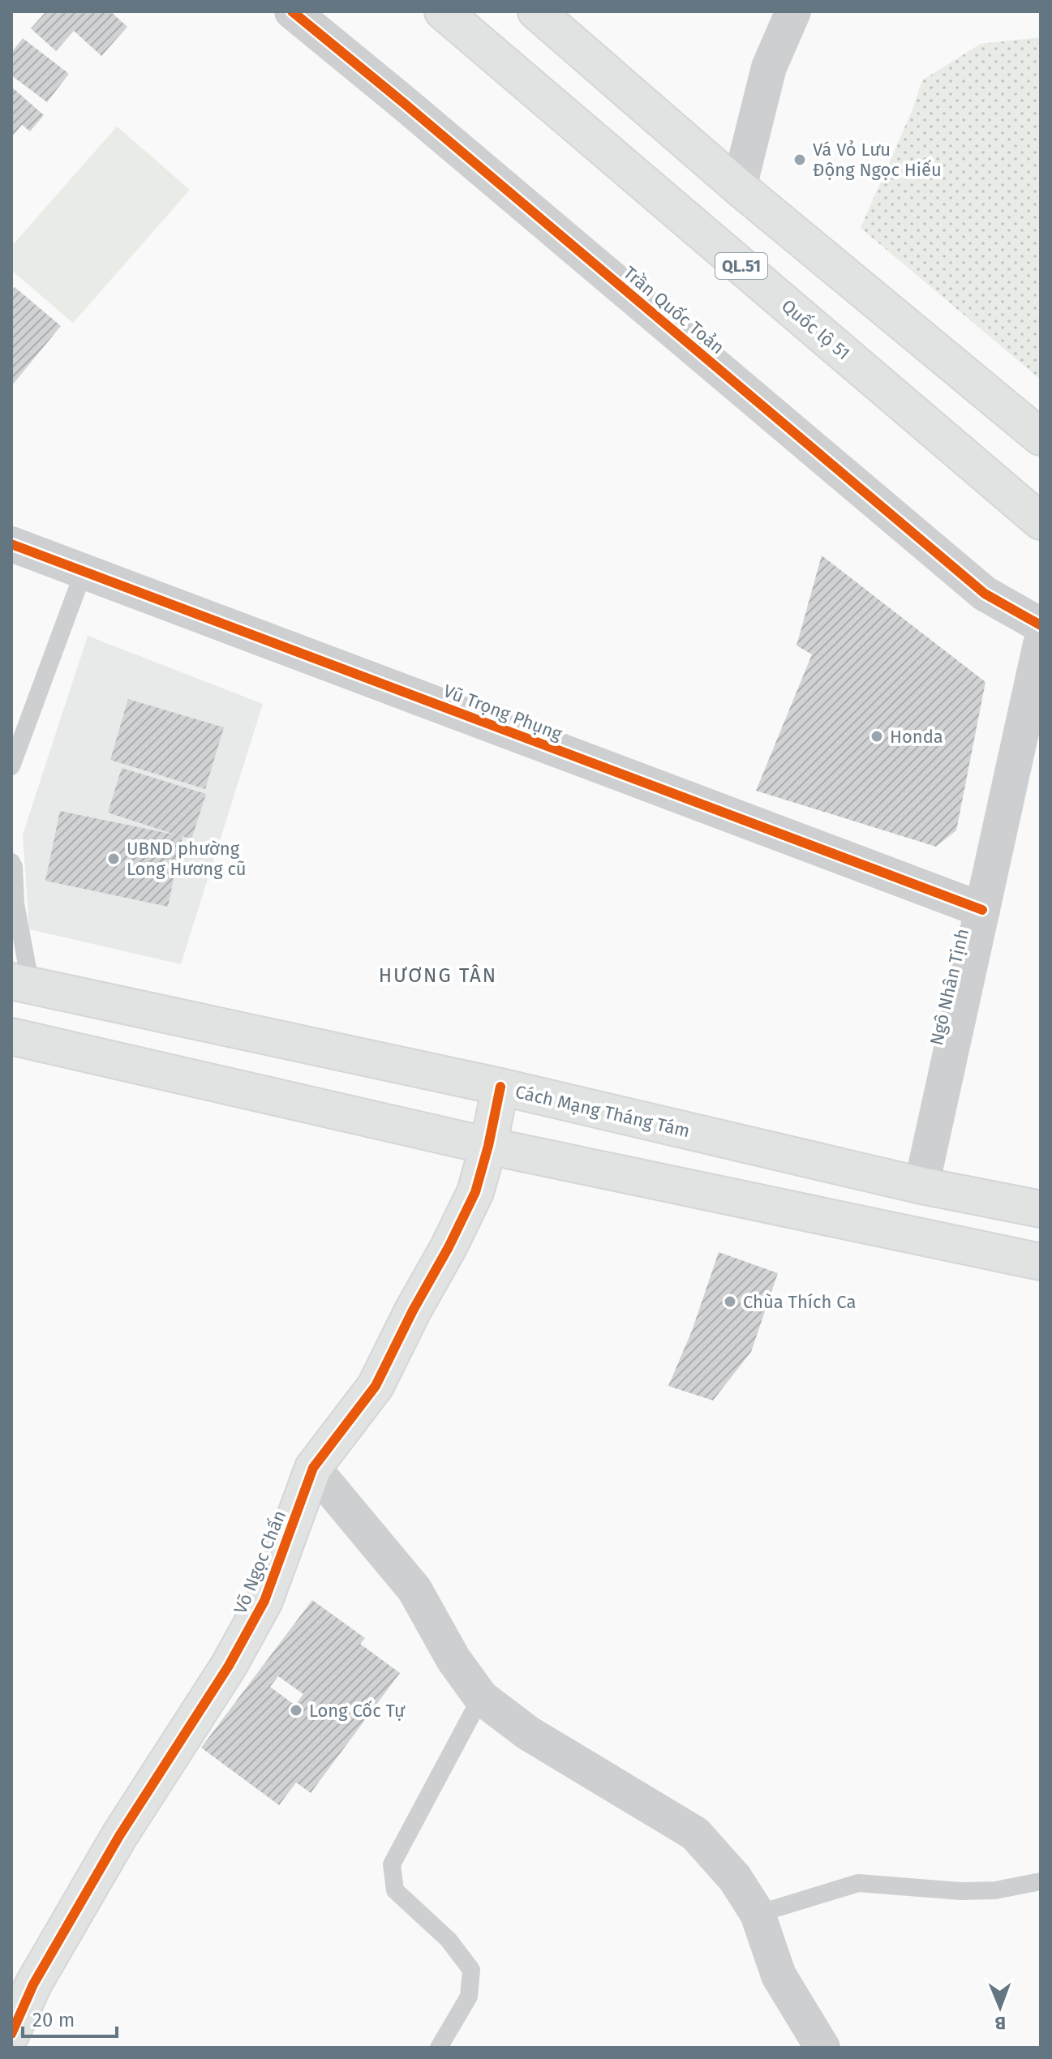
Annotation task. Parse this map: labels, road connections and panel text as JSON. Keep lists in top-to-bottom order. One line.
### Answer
{"streets":{"main road":["QL.51","Quốc lộ 51","Cách Mạng Tháng Tám","Võ Ngọc Chấn"],"street":["Trần Quốc Toản","Vũ Trọng Phụng","Ngô Nhân Tịnh"]},"crossings":[["Vũ Trọng Phụng","Ngô Nhân Tịnh"],["Ngô Nhân Tịnh","Cách Mạng Tháng Tám"],["Cách Mạng Tháng Tám","Võ Ngọc Chấn"]],"districts":["HƯƠNG TÂN"],"places":["Vá Vỏ Lưu Động Ngọc Hiếu","Honda","UBND phường Long Hương cũ","Chùa Thích Ca","Long Cốc Tự"],"scale_bar":"20 m","north":"bottom"}
